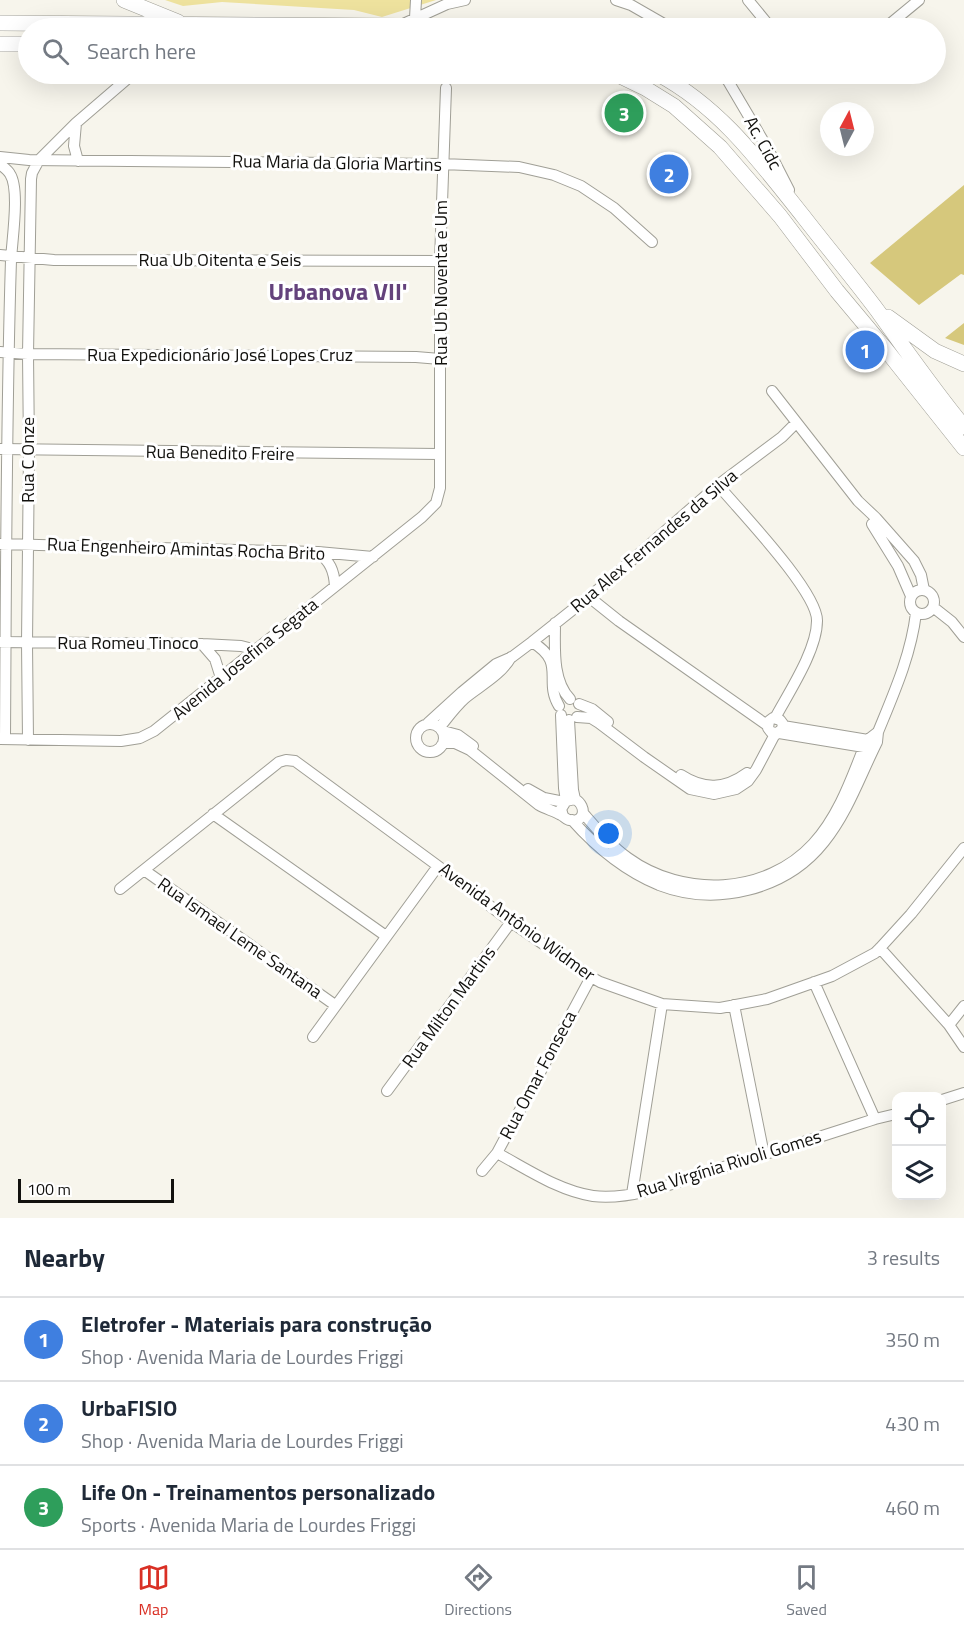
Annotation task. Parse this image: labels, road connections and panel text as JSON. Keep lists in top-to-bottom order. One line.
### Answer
{"streets":{"street":["Ac. Cidc","Rua Maria da Gloria Martins","Rua Ub Oitenta e Seis","Rua Ub Noventa e Um","Rua Expedicionário José Lopes Cruz","Rua Benedito Freire","Rua C Onze","Rua Alex Fernandes da Silva","Rua Engenheiro Amintas Rocha Brito","Rua Romeu Tinoco","Avenida Josefina Segata","Avenida Antônio Widmer","Rua Ismael Leme Santana","Rua Milton Martins","Rua Omar Fonseca","Rua Virgínia Rivoli Gomes"]},"crossings":[["Rua Maria da Gloria Martins","Rua Ub Noventa e Um"],["Rua Maria da Gloria Martins","Rua C Onze"],["Rua Ub Oitenta e Seis","Rua Ub Noventa e Um"],["Rua Ub Oitenta e Seis","Rua C Onze"],["Rua Ub Noventa e Um","Rua Expedicionário José Lopes Cruz"],["Rua Ub Noventa e Um","Rua Benedito Freire"],["Rua Ub Noventa e Um","Avenida Josefina Segata"],["Rua Expedicionário José Lopes Cruz","Rua C Onze"],["Rua Benedito Freire","Rua C Onze"],["Rua C Onze","Rua Engenheiro Amintas Rocha Brito"],["Rua C Onze","Rua Romeu Tinoco"],["Rua C Onze","Avenida Josefina Segata"],["Rua Engenheiro Amintas Rocha Brito","Avenida Josefina Segata"],["Rua Romeu Tinoco","Avenida Josefina Segata"],["Avenida Antônio Widmer","Rua Ismael Leme Santana"],["Avenida Antônio Widmer","Rua Milton Martins"],["Avenida Antônio Widmer","Rua Omar Fonseca"],["Rua Omar Fonseca","Rua Virgínia Rivoli Gomes"]],"districts":["Urbanova VII'"],"scale_bar":"100 m","north":"top","page":{"search":"Search here","pins":["3","2","1"],"scale":"100 m","heading":["Nearby","3 results"],"list":[{"mark":"1","name":"Eletrofer - Materiais para construção","note":"Shop · Avenida Maria de Lourdes Friggi","value":"350 m"},{"mark":"2","name":"UrbaFISIO","note":"Shop · Avenida Maria de Lourdes Friggi","value":"430 m"},{"mark":"3","name":"Life On - Treinamentos personalizado","note":"Sports · Avenida Maria de Lourdes Friggi","value":"460 m"}],"nav":["Map","Directions","Saved"]}}
